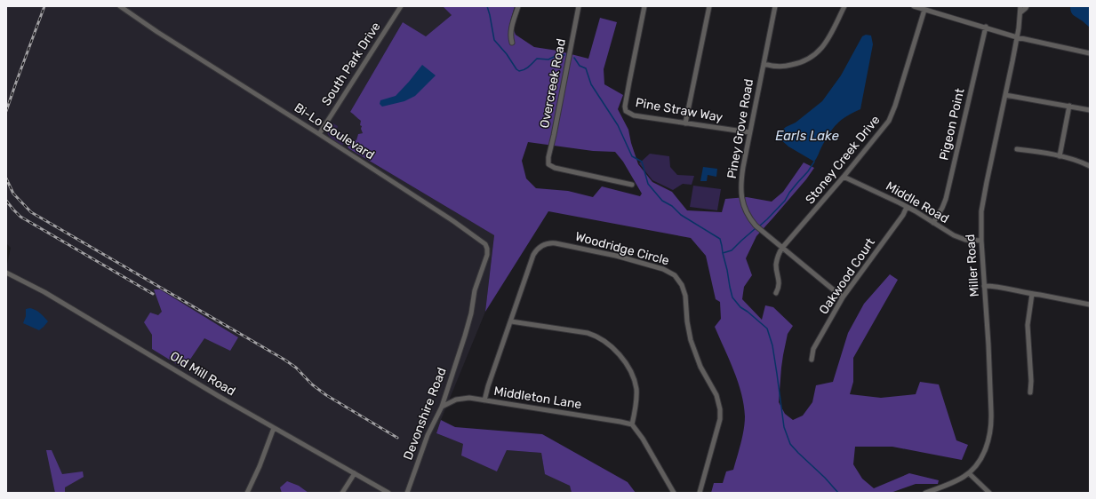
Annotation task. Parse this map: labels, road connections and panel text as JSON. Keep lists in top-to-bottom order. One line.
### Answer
{"streets":{"street":["South Park Drive","Overcreek Road","Pine Straw Way","Pigeon Point","Piney Grove Road","Bi-Lo Boulevard","Stoney Creek Drive","Middle Road","Woodridge Circle","Miller Road","Oakwood Court","Old Mill Road","Middleton Lane","Devonshire Road"]},"crossings":[["South Park Drive","Bi-Lo Boulevard"],["Pine Straw Way","Piney Grove Road"],["Pigeon Point","Middle Road"],["Piney Grove Road","Stoney Creek Drive"],["Piney Grove Road","Oakwood Court"],["Bi-Lo Boulevard","Devonshire Road"],["Stoney Creek Drive","Middle Road"],["Middle Road","Miller Road"],["Middle Road","Oakwood Court"],["Woodridge Circle","Middleton Lane"],["Middleton Lane","Devonshire Road"]],"water":["Earls Lake"]}
